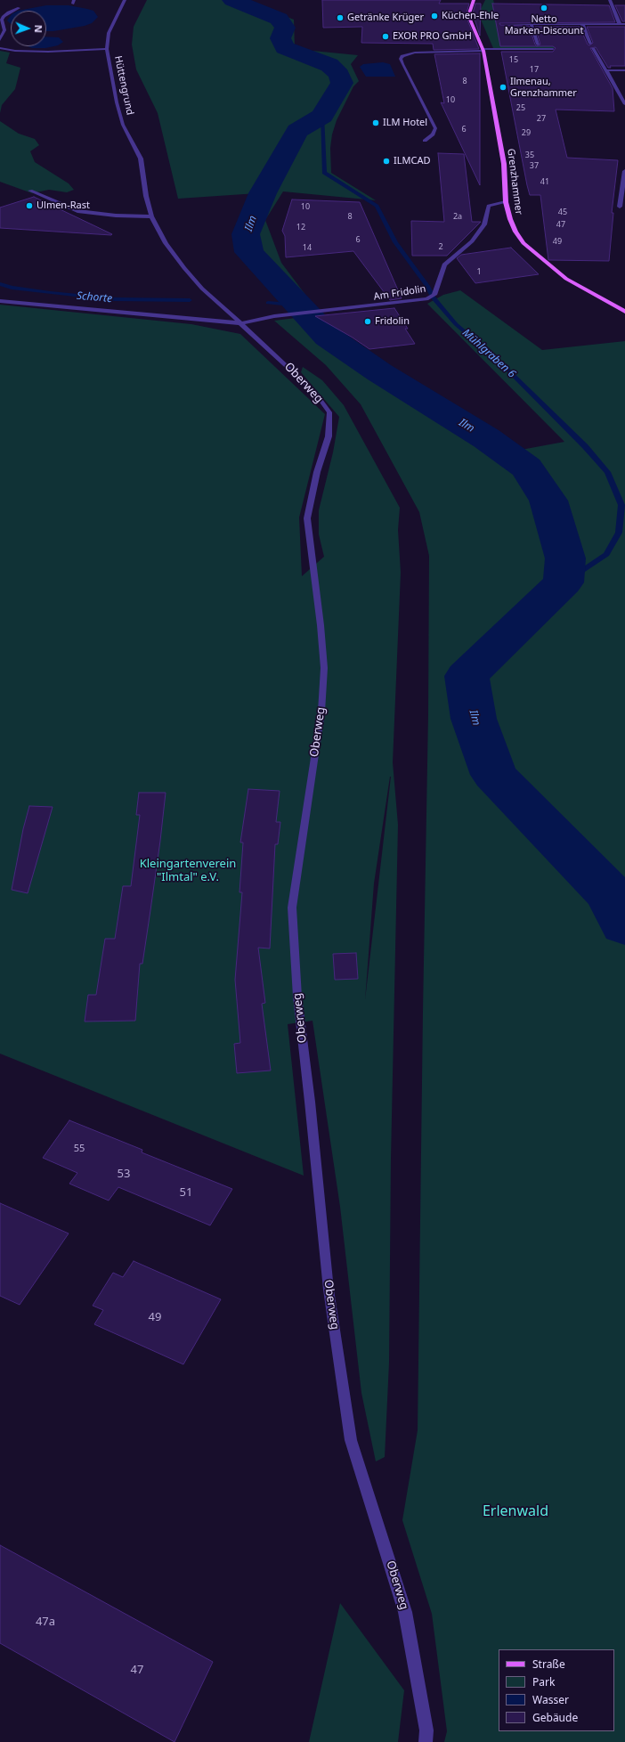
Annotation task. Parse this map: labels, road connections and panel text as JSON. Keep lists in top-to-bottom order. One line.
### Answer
{"streets":{"main road":["Grenzhammer"],"street":["Hüttengrund","Am Fridolin","Oberweg"]},"crossings":[["Hüttengrund","Am Fridolin"],["Hüttengrund","Oberweg"],["Grenzhammer","Am Fridolin"],["Am Fridolin","Oberweg"]],"water":["Ilm","Schorte","Mühlgraben 6"],"parks":["Kleingartenverein \"Ilmtal\" e.V.","Erlenwald"],"places":["Netto Marken-Discount","Küchen-Ehle","Getränke Krüger","EXOR PRO GmbH","Ilmenau, Grenzhammer","ILM Hotel","ILMCAD","Ulmen-Rast","Fridolin"],"house_numbers":["15","17","8","10","25","27","6","29","35","37","41","10","45","8","2a","47","12","6","49","2","14","1","55","53","51","49","47a","47"],"legend":["Straße","Park","Wasser","Gebäude"],"north":"right"}
